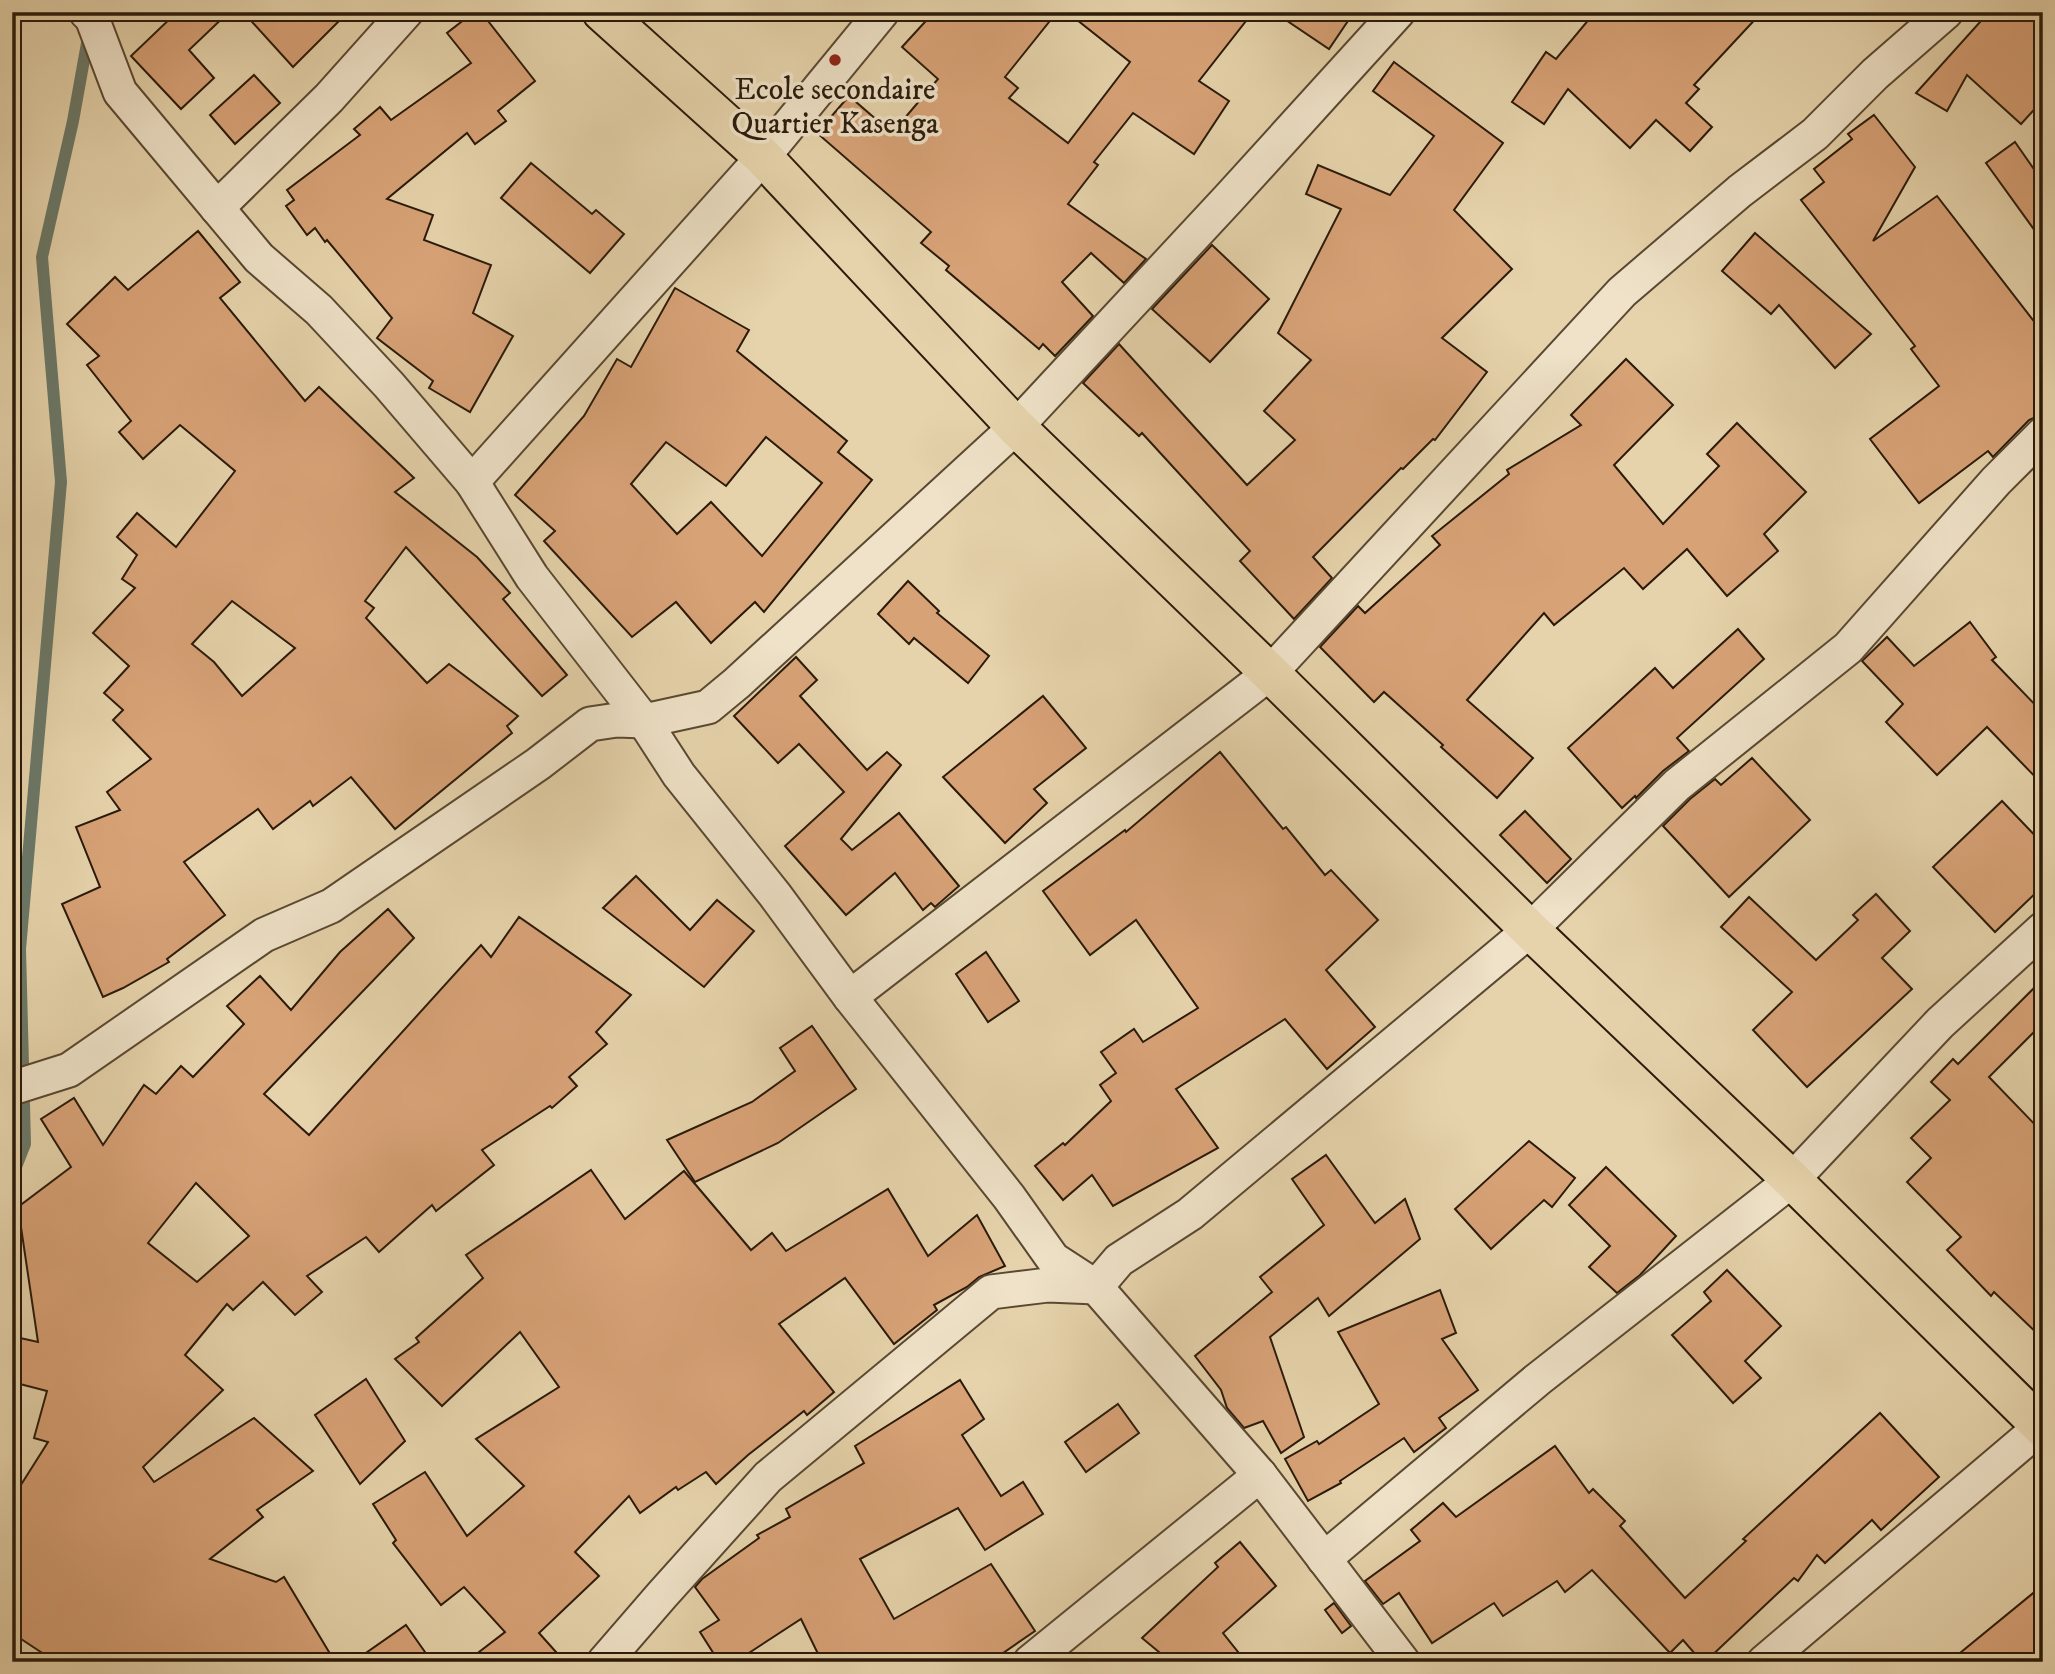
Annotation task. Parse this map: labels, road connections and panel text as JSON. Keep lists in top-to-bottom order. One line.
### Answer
{"places":["Ecole secondaire Quartier Kasenga"]}
